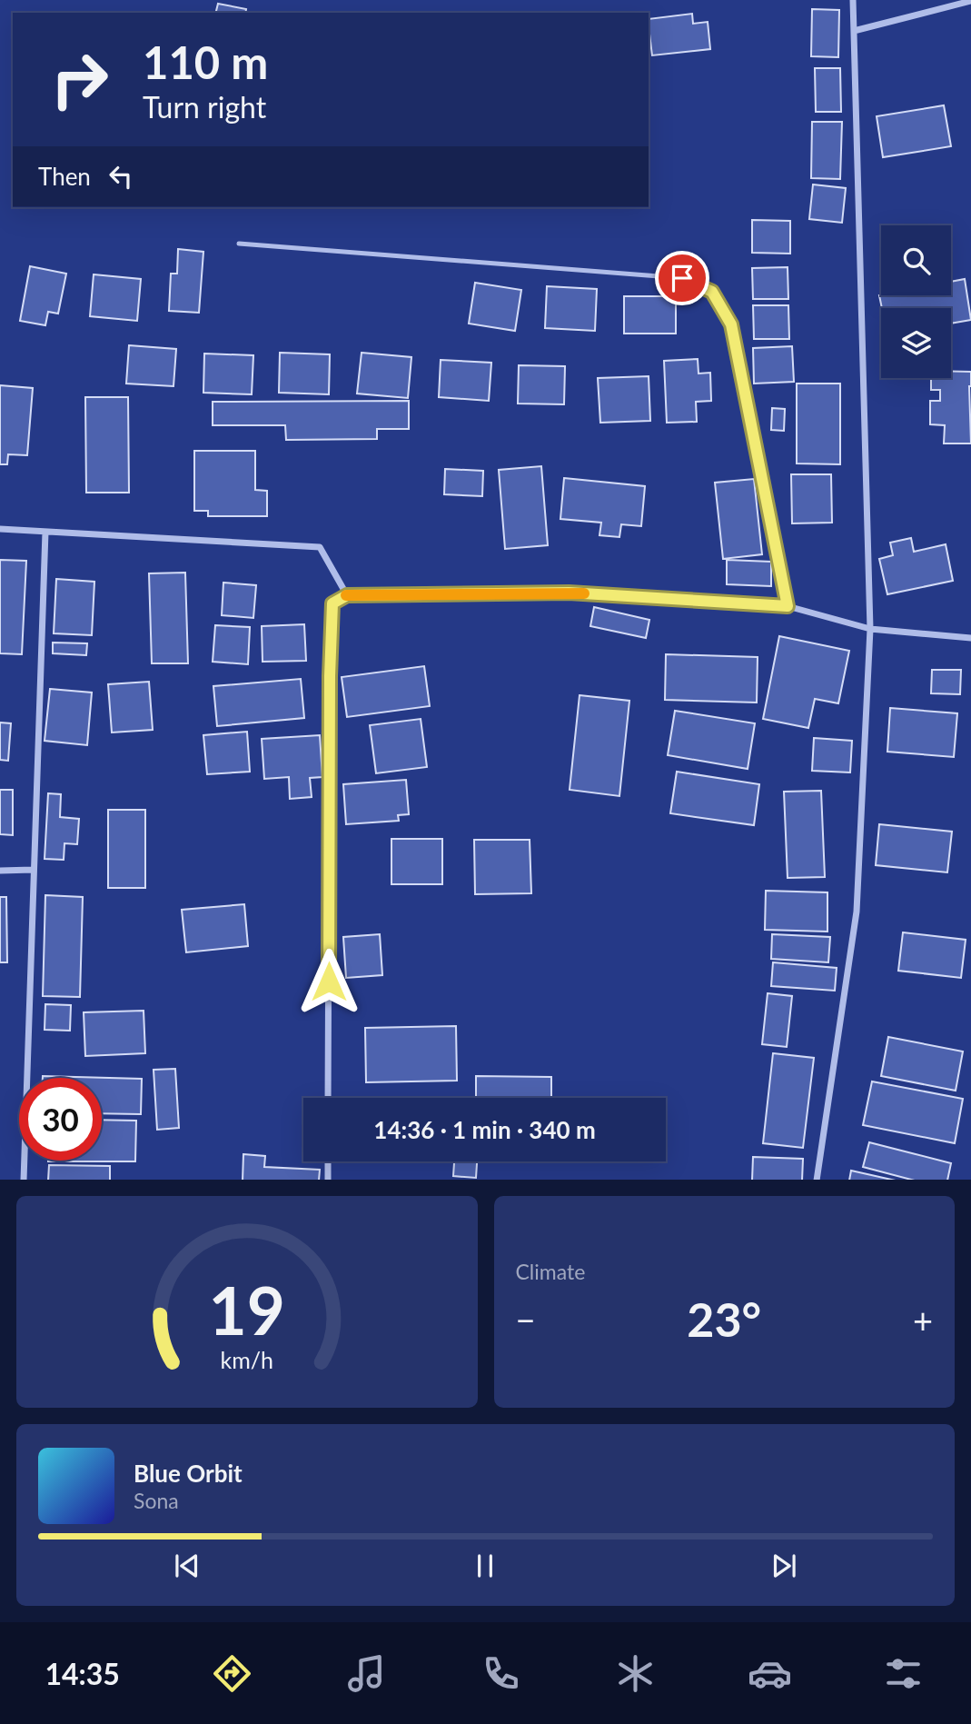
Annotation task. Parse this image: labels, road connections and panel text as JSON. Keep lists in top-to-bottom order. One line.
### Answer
{"page":{"turn":["110 m","Turn right"],"then":"Then","limit":"30","trip":"14:36 · 1 min · 340 m","tile":"Climate","heat":["−","23°","+"],"song":["Blue Orbit","Sona"],"tabs":"14:35","gauge":["19","km/h"]}}
